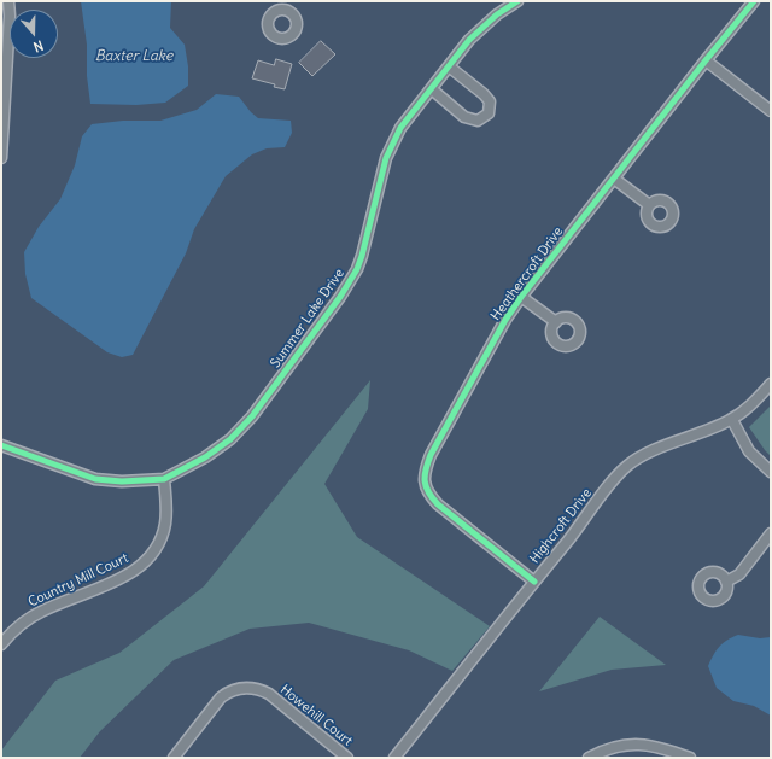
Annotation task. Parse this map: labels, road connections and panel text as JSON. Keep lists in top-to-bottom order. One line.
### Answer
{"streets":{"street":["Heathercroft Drive","Summer Lake Drive","Highcroft Drive","Country Mill Court","Howehill Court"]},"crossings":[["Heathercroft Drive","Highcroft Drive"],["Summer Lake Drive","Country Mill Court"]],"water":["Baxter Lake"],"north":"bottom"}
